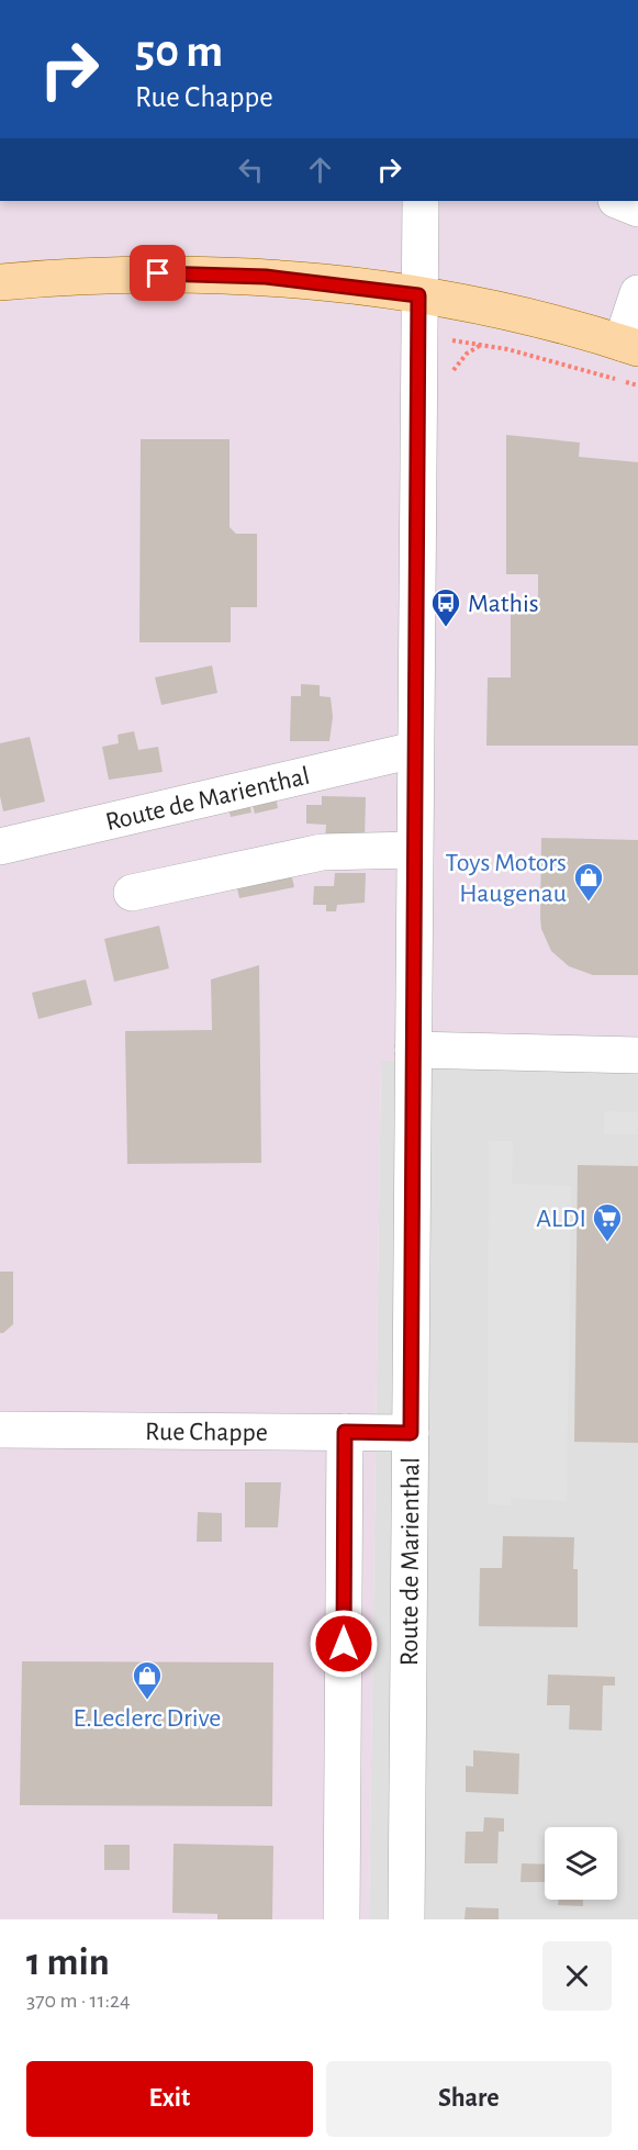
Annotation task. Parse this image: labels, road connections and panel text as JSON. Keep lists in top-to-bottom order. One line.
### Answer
{"streets":{"street":["Route de Marienthal","Rue Chappe"]},"crossings":[["Route de Marienthal","Rue Chappe"]],"places":{"bus stop":["Mathis"],"shop":["Toys Motors Haugenau","E.Leclerc Drive"],"supermarket":["ALDI"]},"page":{"turn":["50 m","Rue Chappe"],"heading":["1 min","370 m · 11:24"],"buttons":["Exit","Share"]}}
